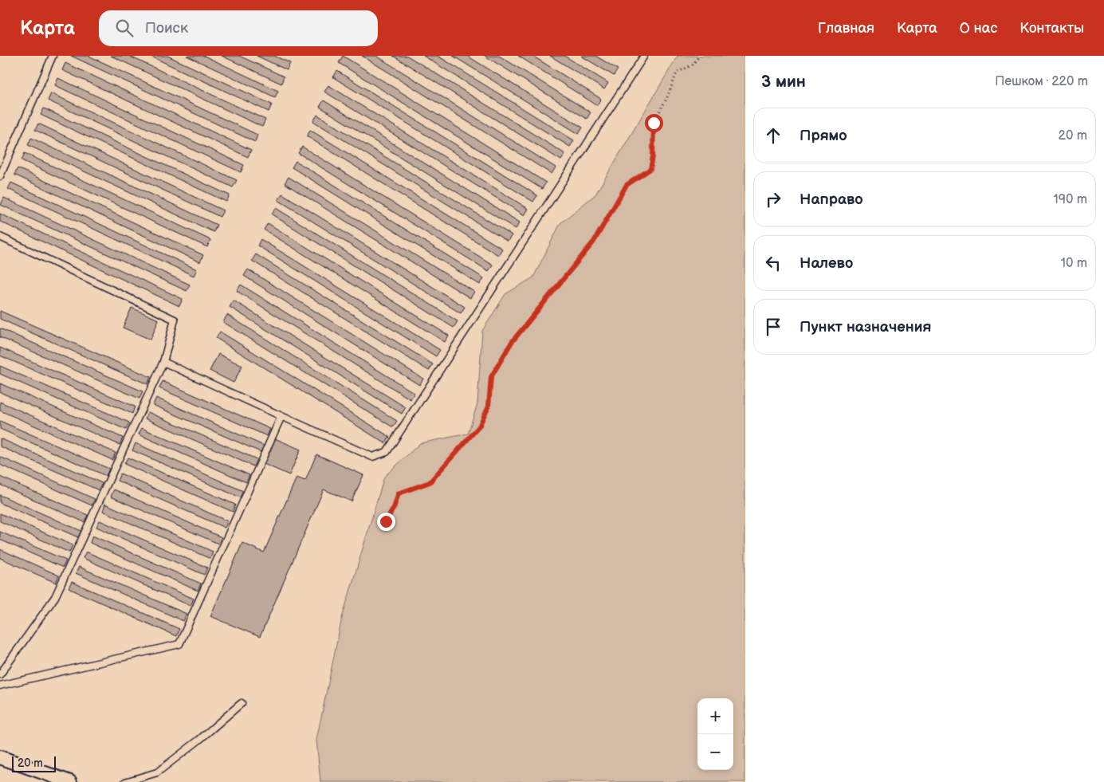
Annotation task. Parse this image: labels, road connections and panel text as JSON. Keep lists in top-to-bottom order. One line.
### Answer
{"scale_bar":"20 m","page":{"header":"Карта","search":"Поиск","nav":["Главная","Карта","О нас","Контакты"],"heading":["3 мин","Пешком · 220 m"],"list":[["Прямо","20 m"],["Направо","190 m"],["Налево","10 m"],"Пункт назначения"],"map_buttons":["+","−"],"scale":"20 m"}}
